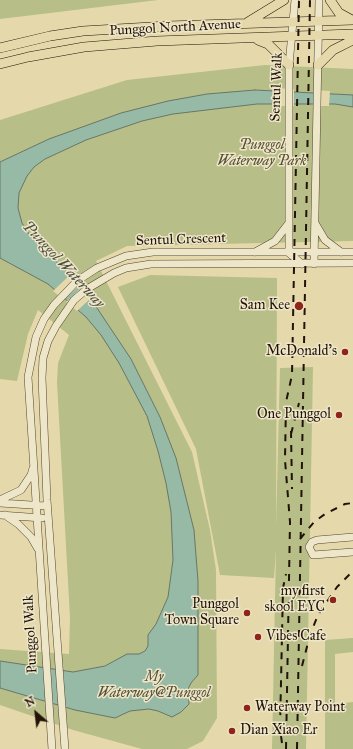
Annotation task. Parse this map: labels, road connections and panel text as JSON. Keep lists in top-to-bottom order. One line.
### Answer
{"streets":{"main road":["Punggol North Avenue"],"street":["Sentul Walk","Sentul Crescent","Punggol Walk"]},"crossings":[["Punggol North Avenue","Sentul Walk"],["Sentul Walk","Sentul Crescent"],["Sentul Crescent","Punggol Walk"]],"water":["Punggol Waterway"],"parks":["Punggol Waterway Park","My Waterway@Punggol"],"places":["Sam Kee","McDonald's","One Punggol","my first skool EYC","Punggol Town Square","Vibes Cafe","Waterway Point","Dian Xiao Er"],"north":"top left"}
